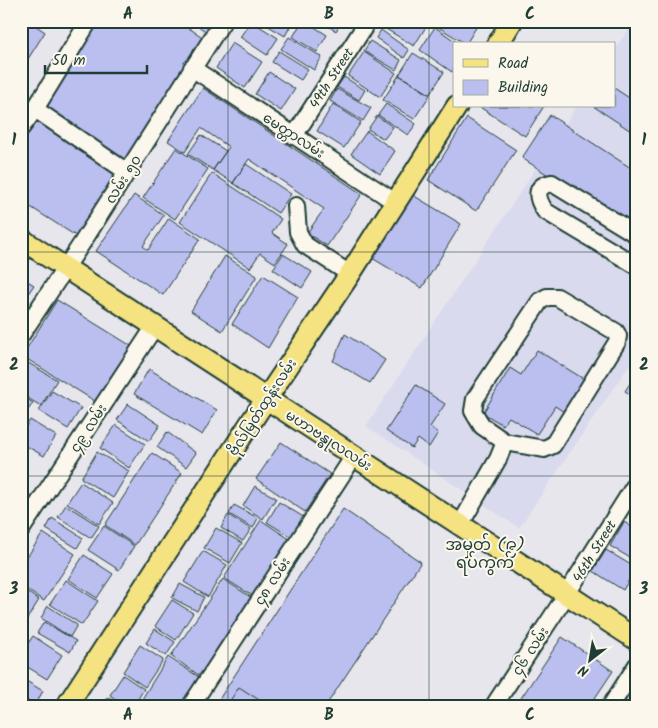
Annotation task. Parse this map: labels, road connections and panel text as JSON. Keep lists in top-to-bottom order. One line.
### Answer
{"streets":{"main road":["ဗိုလ်မြတ်ထွန်းလမ်း","မဟာဗန္ဓုလလမ်း"],"street":["49th Street","မေတ္တာလမ်း","လမ်း ၅၀","၄၉ လမ်း","46th Street","၄၈ လမ်း","၄၆ လမ်း"]},"crossings":[["49th Street","မေတ္တာလမ်း"],["မေတ္တာလမ်း","လမ်း ၅၀"],["မေတ္တာလမ်း","ဗိုလ်မြတ်ထွန်းလမ်း"],["လမ်း ၅၀","မဟာဗန္ဓုလလမ်း"],["ဗိုလ်မြတ်ထွန်းလမ်း","မဟာဗန္ဓုလလမ်း"],["၄၉ လမ်း","မဟာဗန္ဓုလလမ်း"],["မဟာဗန္ဓုလလမ်း","46th Street"],["မဟာဗန္ဓုလလမ်း","၄၈ လမ်း"],["မဟာဗန္ဓုလလမ်း","၄၆ လမ်း"],["46th Street","၄၆ လမ်း"]],"districts":["အမှတ် (၉) ရပ်ကွက်"],"legend":["Road","Building"],"scale_bar":"50 m","north":"bottom left","grid":{"columns":["A","B","C"],"rows":["1","2","3"]}}
